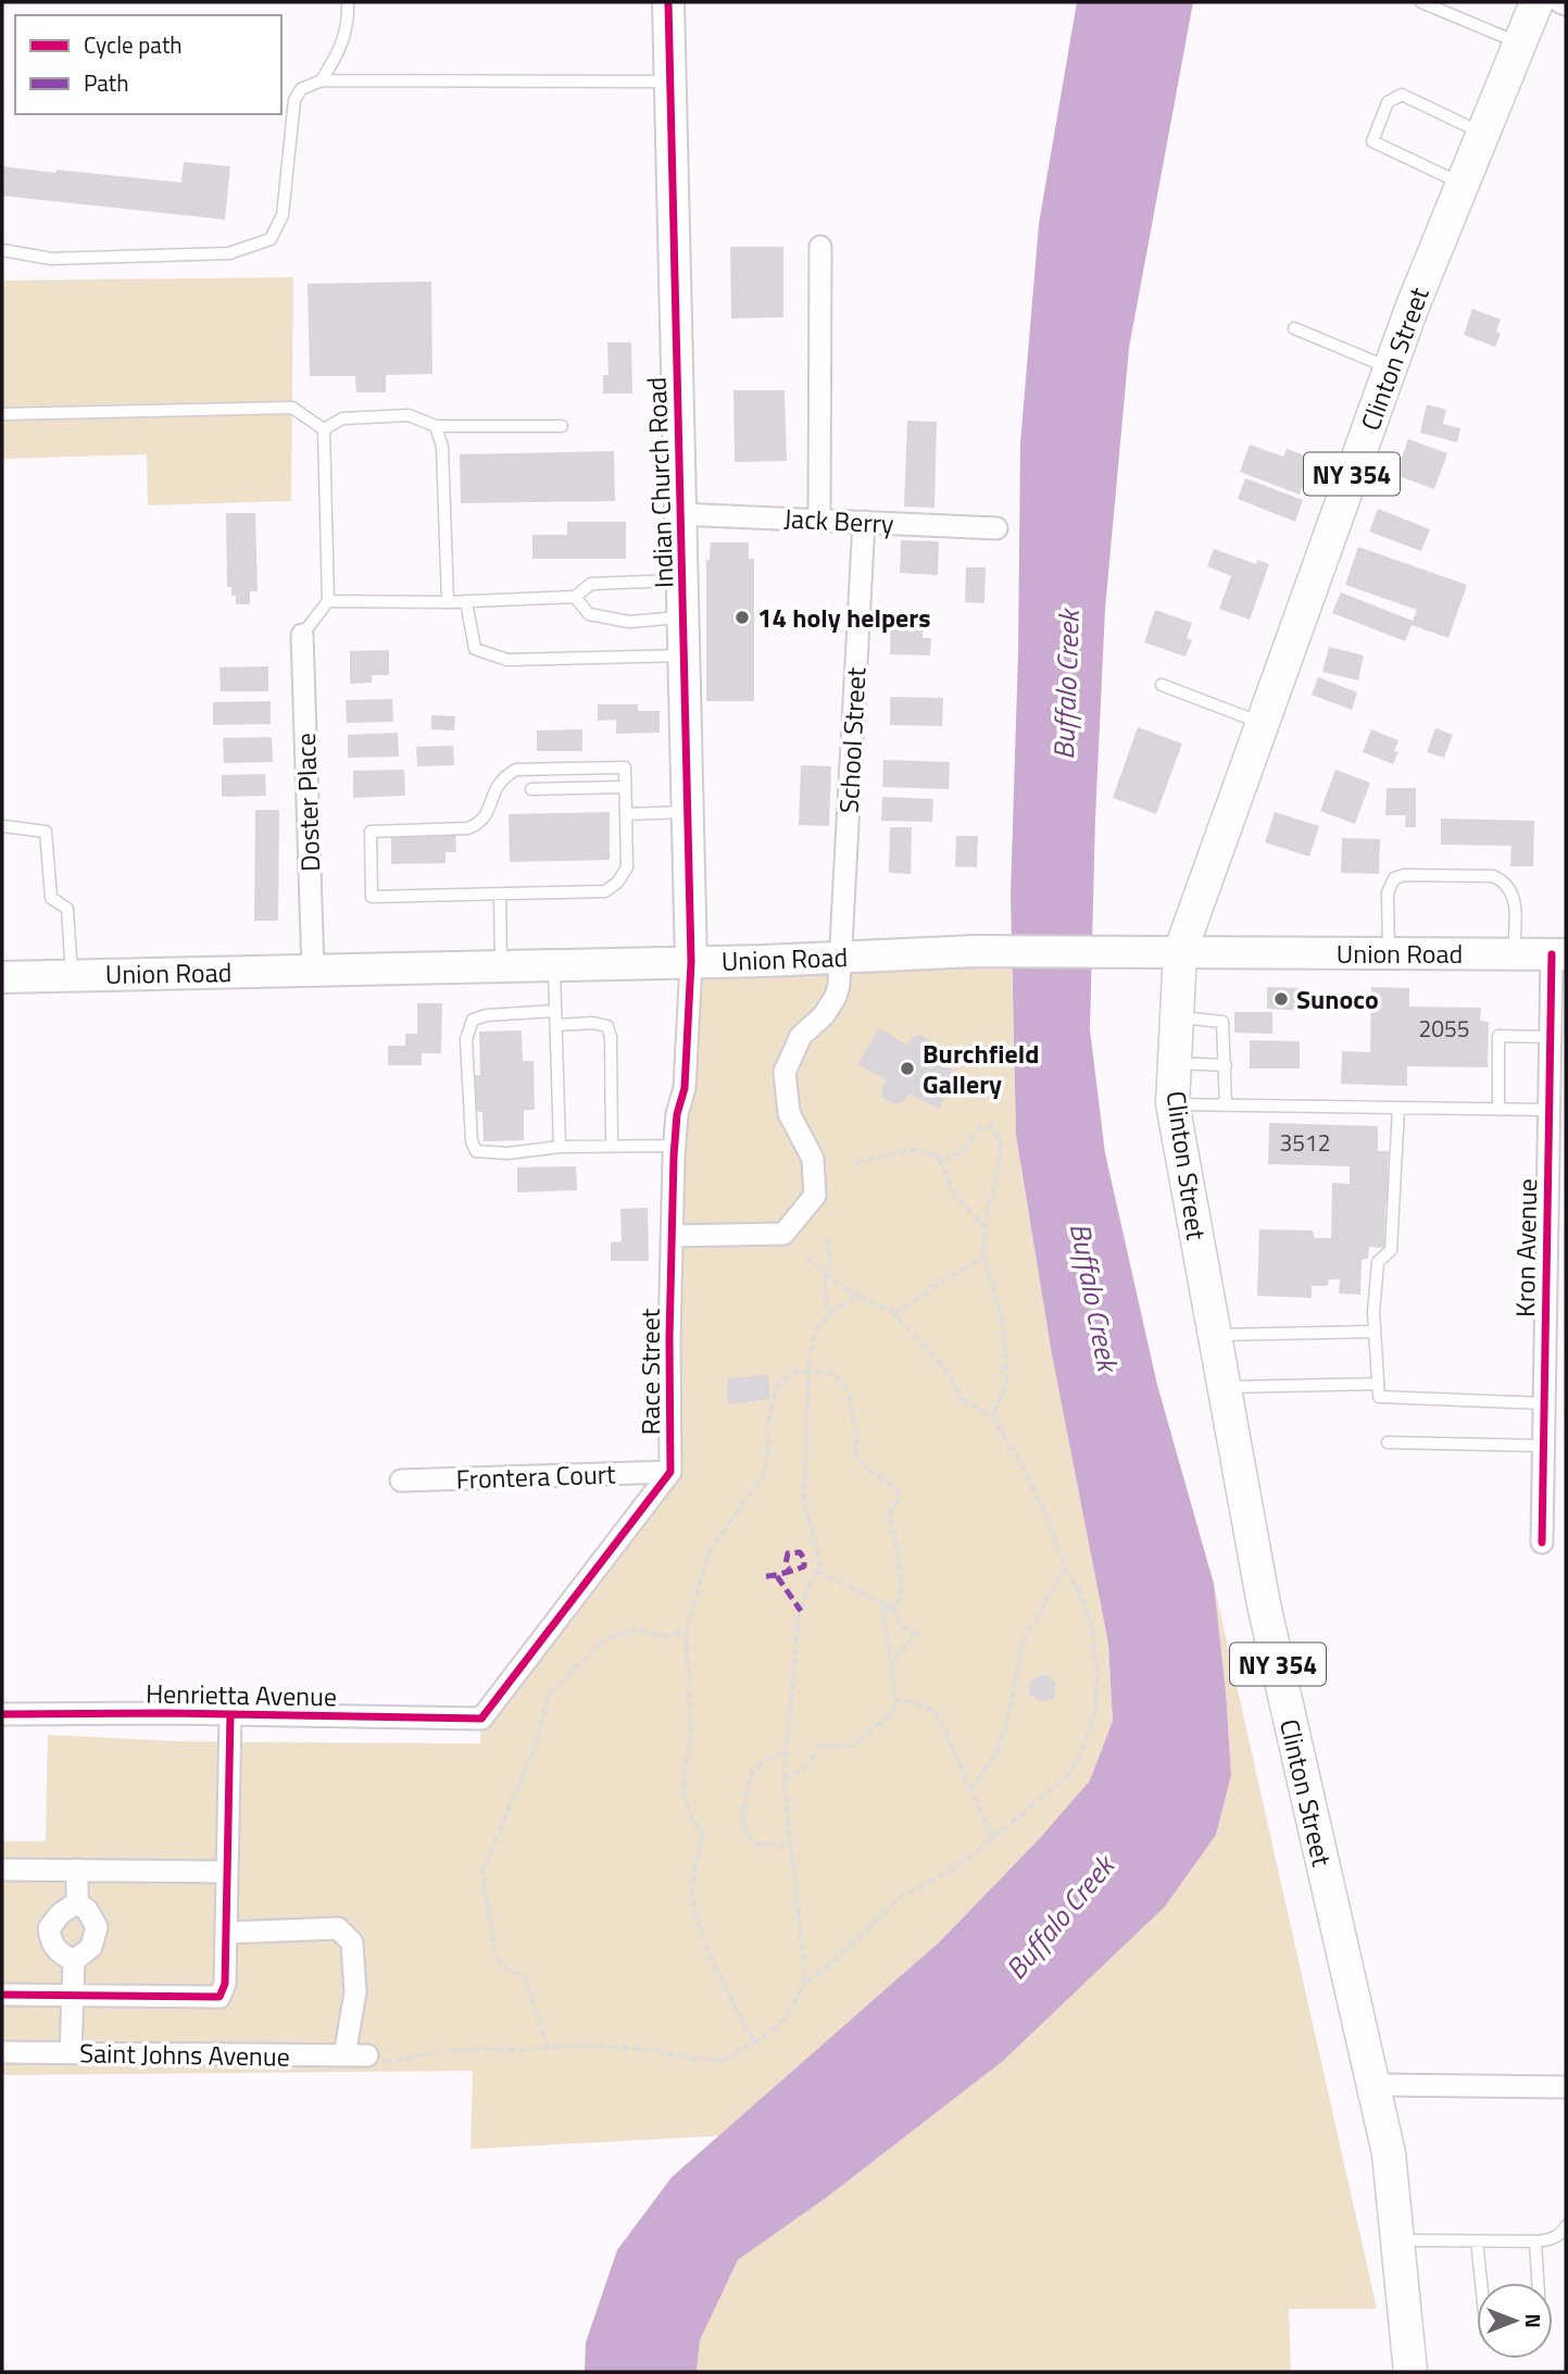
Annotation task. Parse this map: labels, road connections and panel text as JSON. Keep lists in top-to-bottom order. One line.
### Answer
{"streets":{"main road":["Clinton Street","NY 354","Indian Church Road","Union Road"],"street":["Jack Berry","School Street","Doster Place","Kron Avenue","Race Street","Frontera Court","Henrietta Avenue","Saint Johns Avenue"]},"crossings":[["Clinton Street","Union Road"],["Indian Church Road","Jack Berry"],["Indian Church Road","Union Road"],["Indian Church Road","Race Street"],["Jack Berry","School Street"],["School Street","Union Road"],["School Street","Race Street"],["Doster Place","Union Road"],["Union Road","Kron Avenue"],["Union Road","Race Street"],["Race Street","Frontera Court"],["Race Street","Henrietta Avenue"]],"water":["Buffalo Creek"],"places":["14 holy helpers","Sunoco","Burchfield Gallery"],"house_numbers":["2055","3512"],"legend":["Cycle path","Path"],"north":"right"}
